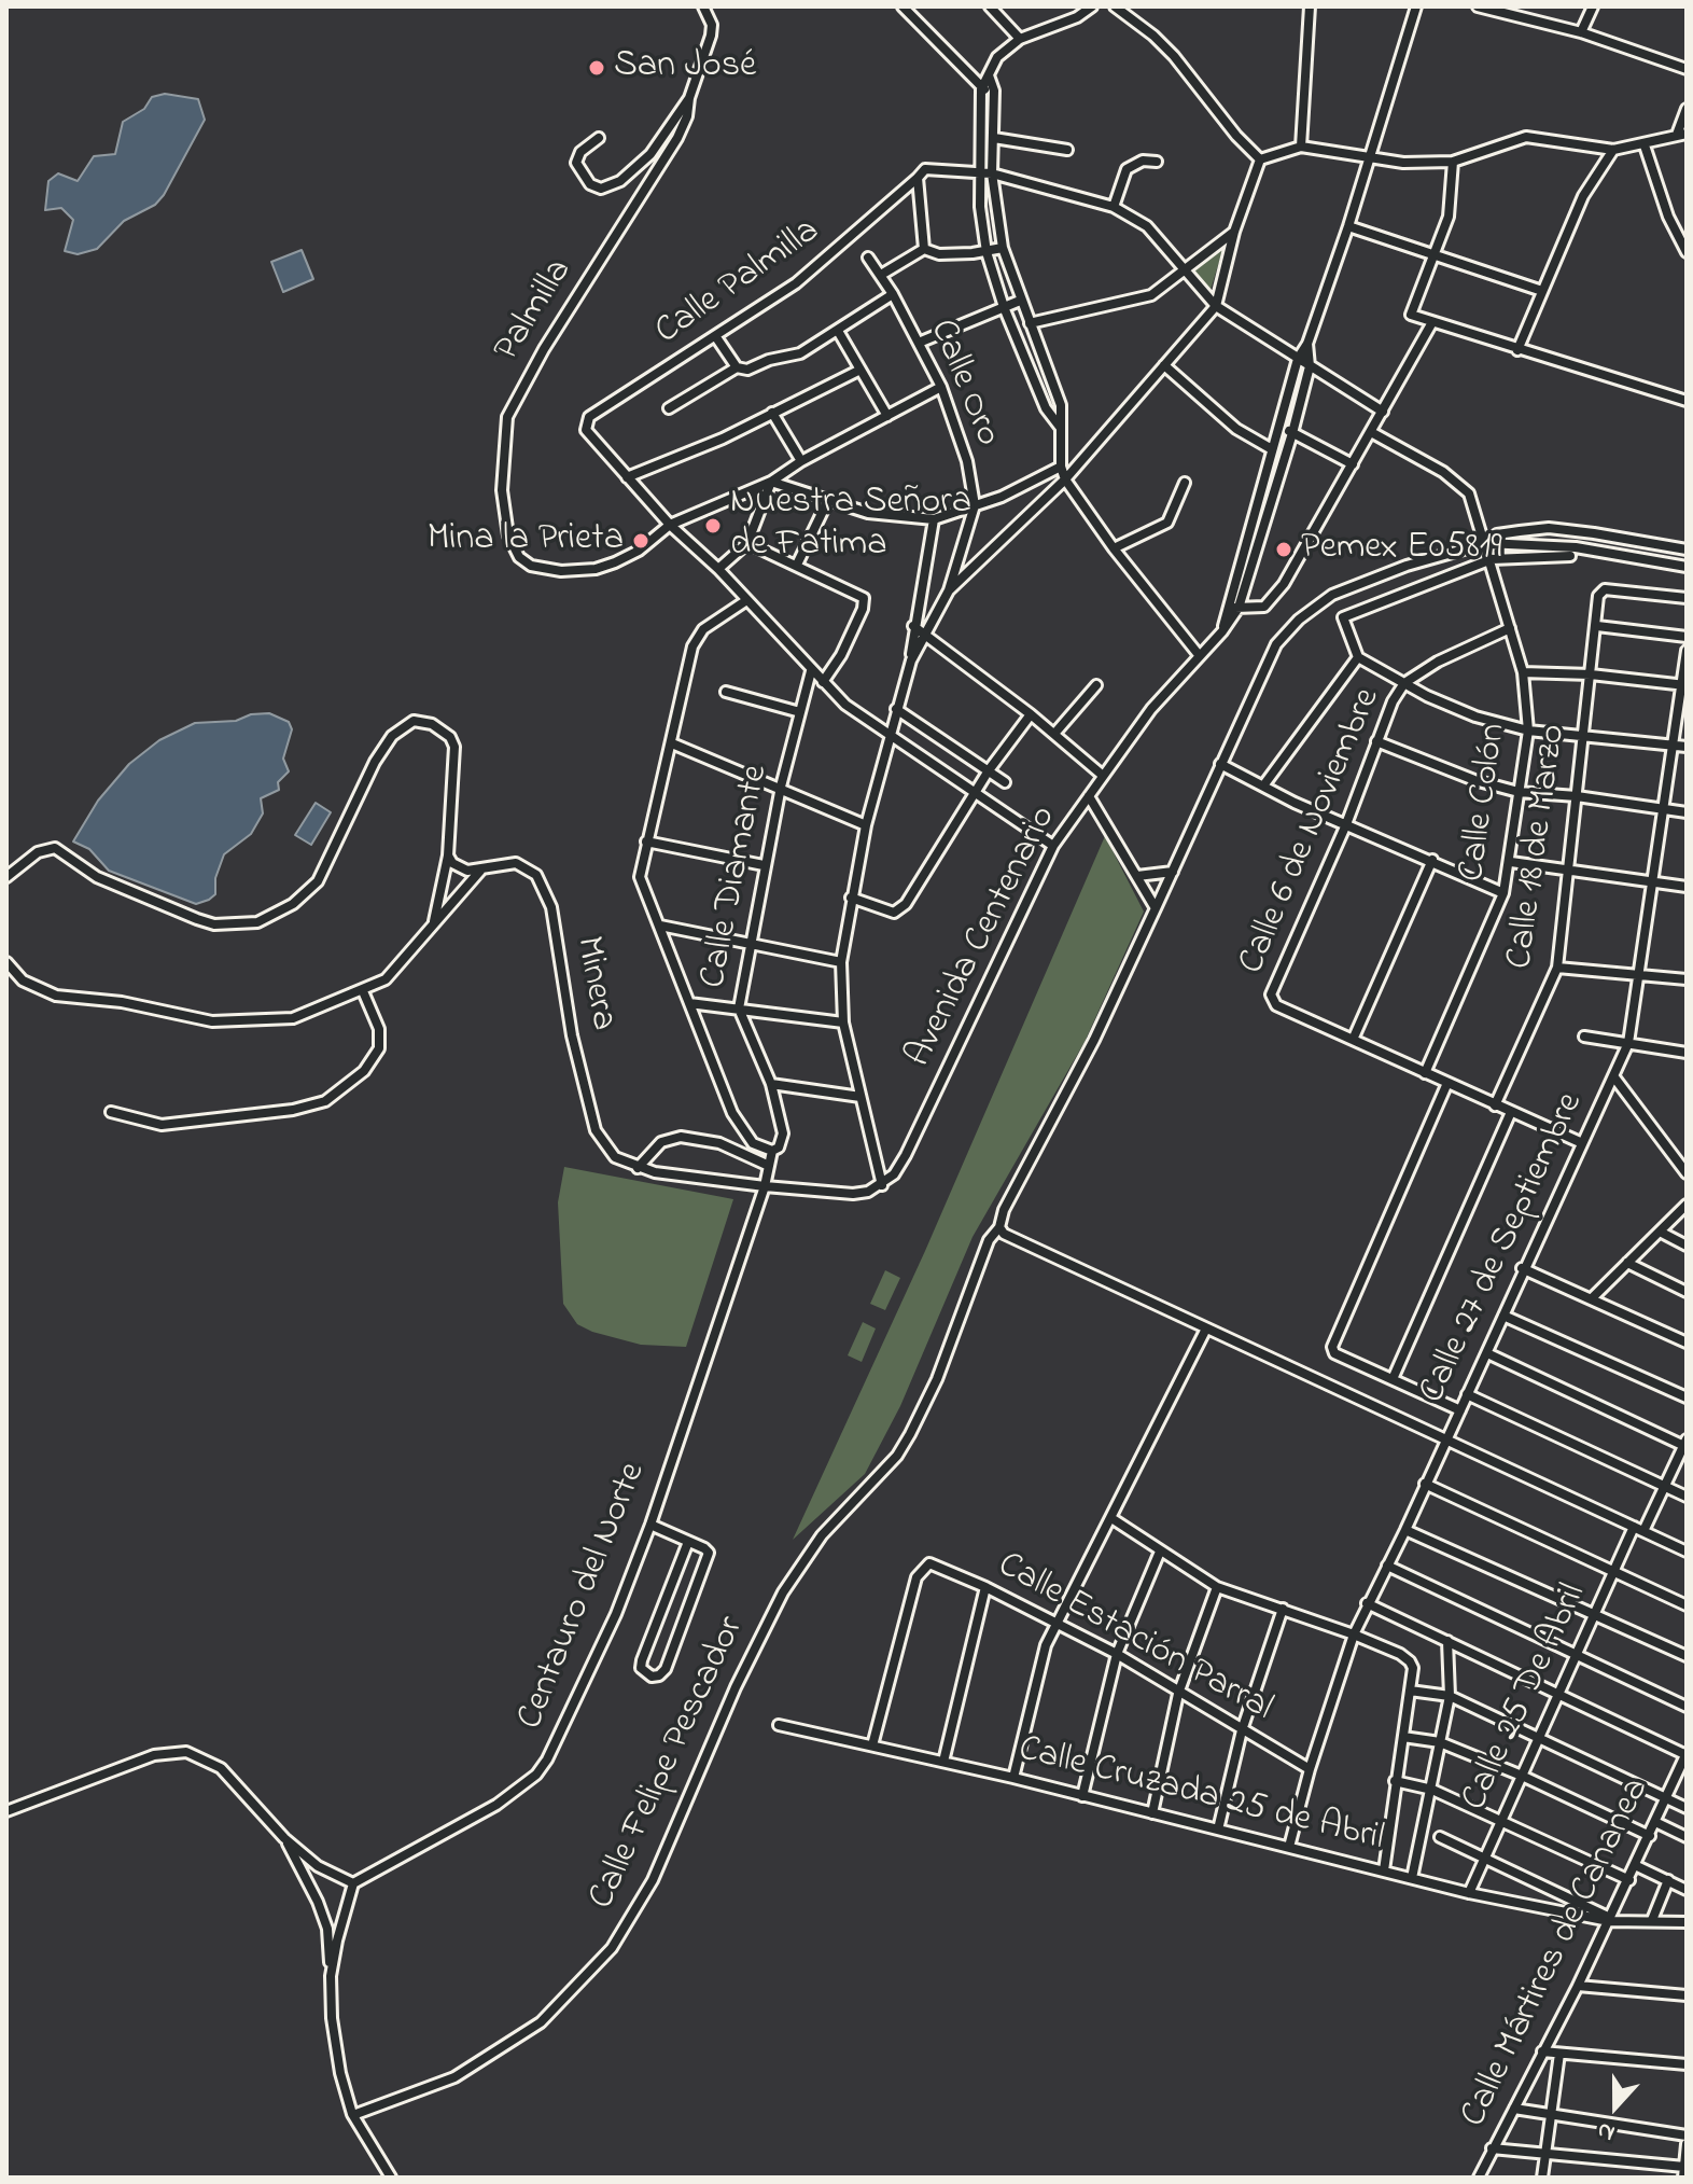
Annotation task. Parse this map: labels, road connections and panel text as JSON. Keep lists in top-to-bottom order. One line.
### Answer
{"streets":{"street":["Calle Palmilla","Palmilla","Calle Oro","Calle Colón","Calle 6 de Noviembre","Calle 18 de Marzo","Calle Diamante","Avenida Centenario","Minera","Calle 27 de Septiembre","Centauro del Norte","Calle Estación Parral","Calle 25 De Abril","Calle Felipe Pescador","Calle Cruzada 25 de Abril","Calle Mártires de Cananea"]},"crossings":[["Calle Diamante","Centauro del Norte"],["Calle 27 de Septiembre","Calle Estación Parral"],["Calle 27 de Septiembre","Calle Cruzada 25 de Abril"],["Calle Estación Parral","Calle Cruzada 25 de Abril"],["Calle 25 De Abril","Calle Cruzada 25 de Abril"],["Calle Cruzada 25 de Abril","Calle Mártires de Cananea"]],"places":["San José","Nuestra Señora de Fatima","Mina la Prieta","Pemex E05819"],"north":"bottom"}
